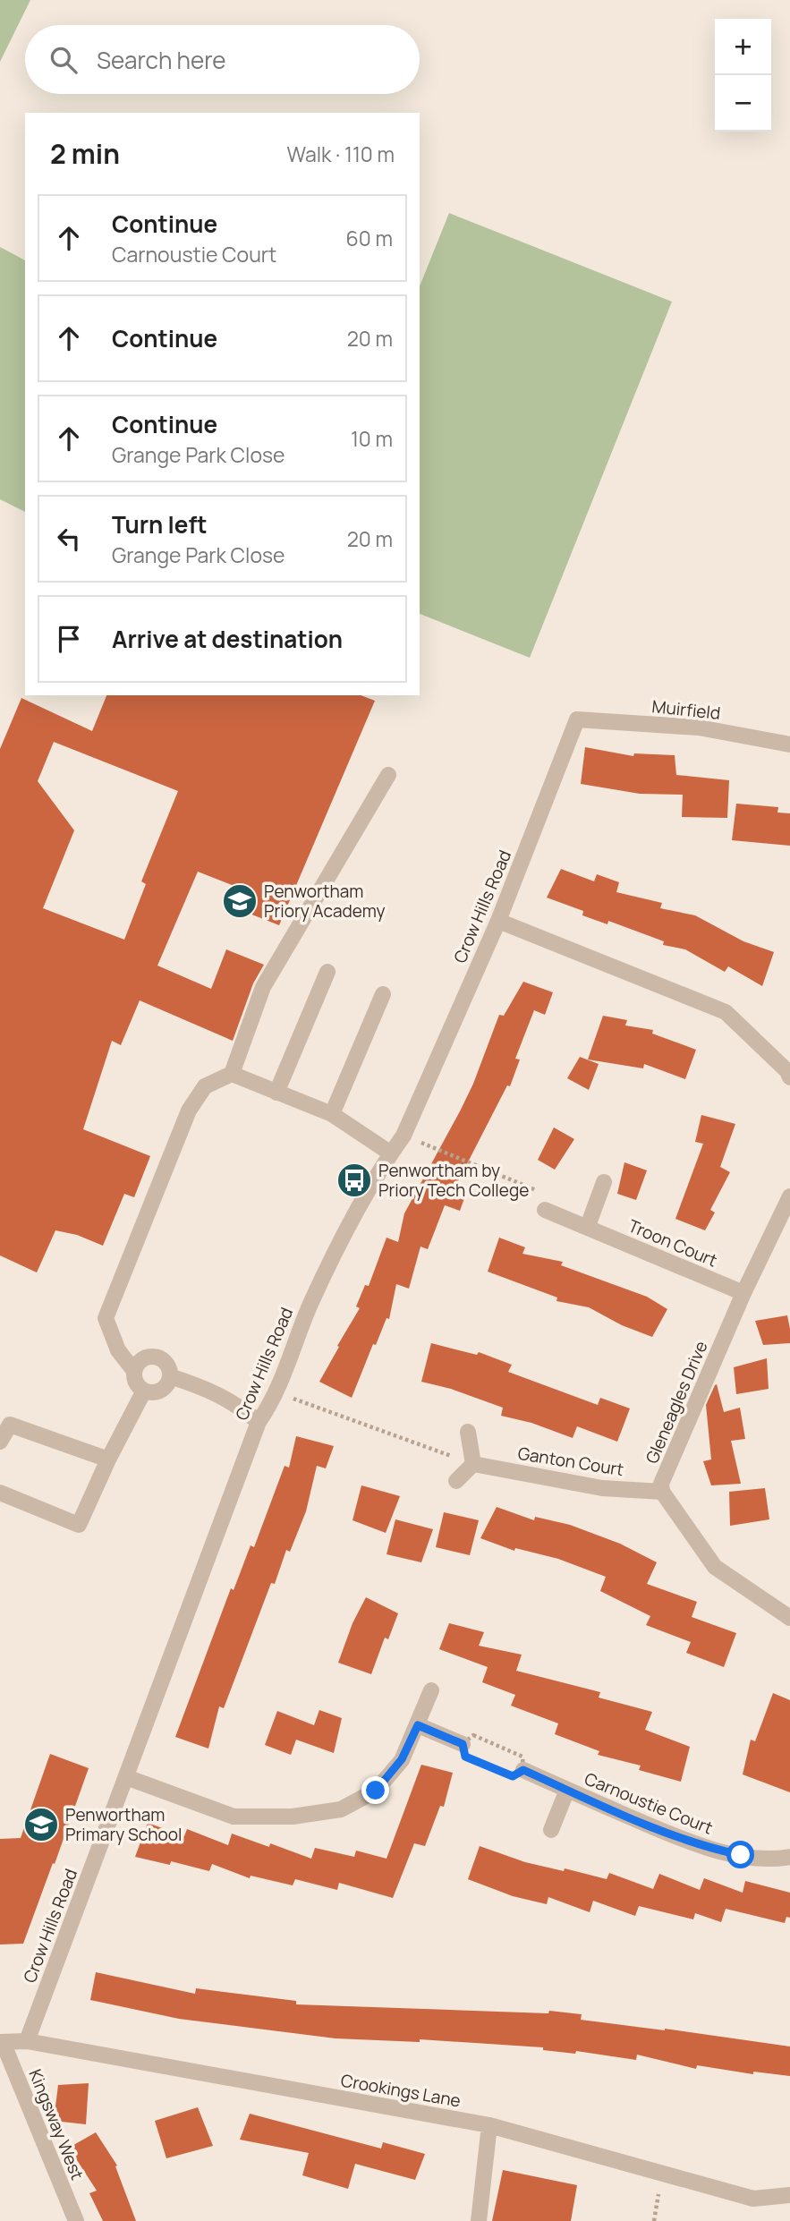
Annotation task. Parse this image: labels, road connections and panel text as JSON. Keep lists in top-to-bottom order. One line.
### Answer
{"streets":{"street":["Muirfield","Crow Hills Road","Troon Court","Gleneagles Drive","Ganton Court","Carnoustie Court","Crookings Lane","Kingsway West"]},"crossings":[["Muirfield","Crow Hills Road"],["Crow Hills Road","Crookings Lane"],["Troon Court","Gleneagles Drive"],["Gleneagles Drive","Ganton Court"],["Crookings Lane","Kingsway West"]],"places":{"school or university":["Penwortham Priory Academy","Penwortham Primary School"],"bus stop":["Penwortham by Priory Tech College"]},"page":{"map_buttons":["+","−"],"search":"Search here","heading":["2 min","Walk · 110 m"],"list":[["Continue","Carnoustie Court","60 m"],["Continue","20 m"],["Continue","Grange Park Close","10 m"],["Turn left","Grange Park Close","20 m"],"Arrive at destination"]}}
